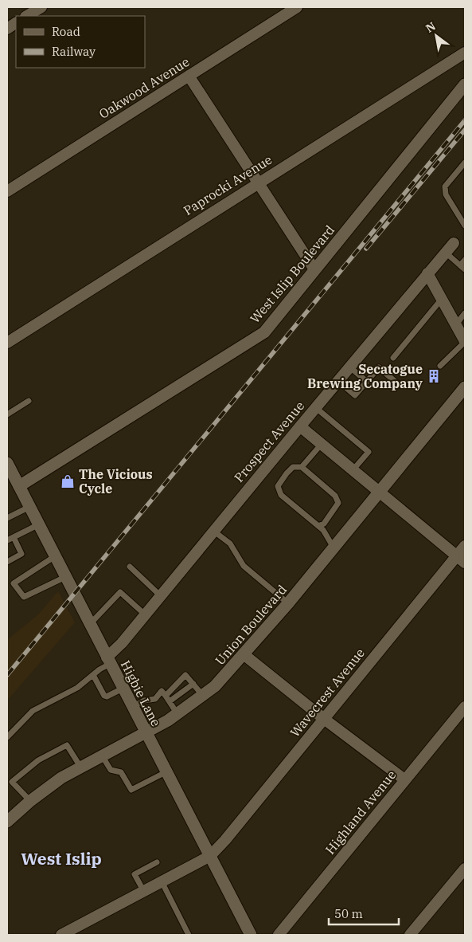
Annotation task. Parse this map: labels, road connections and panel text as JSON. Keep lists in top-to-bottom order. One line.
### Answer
{"streets":{"main road":["West Islip Boulevard","Union Boulevard","Higbie Lane"],"street":["Oakwood Avenue","Paprocki Avenue","Prospect Avenue","Wavecrest Avenue","Highland Avenue"]},"crossings":[["West Islip Boulevard","Higbie Lane"],["Prospect Avenue","Higbie Lane"],["Union Boulevard","Higbie Lane"],["Wavecrest Avenue","Higbie Lane"]],"districts":["West Islip"],"places":{"building":["Secatogue Brewing Company"],"shop":["The Vicious Cycle"]},"legend":["Road","Railway"],"scale_bar":"50 m","north":"top left"}
